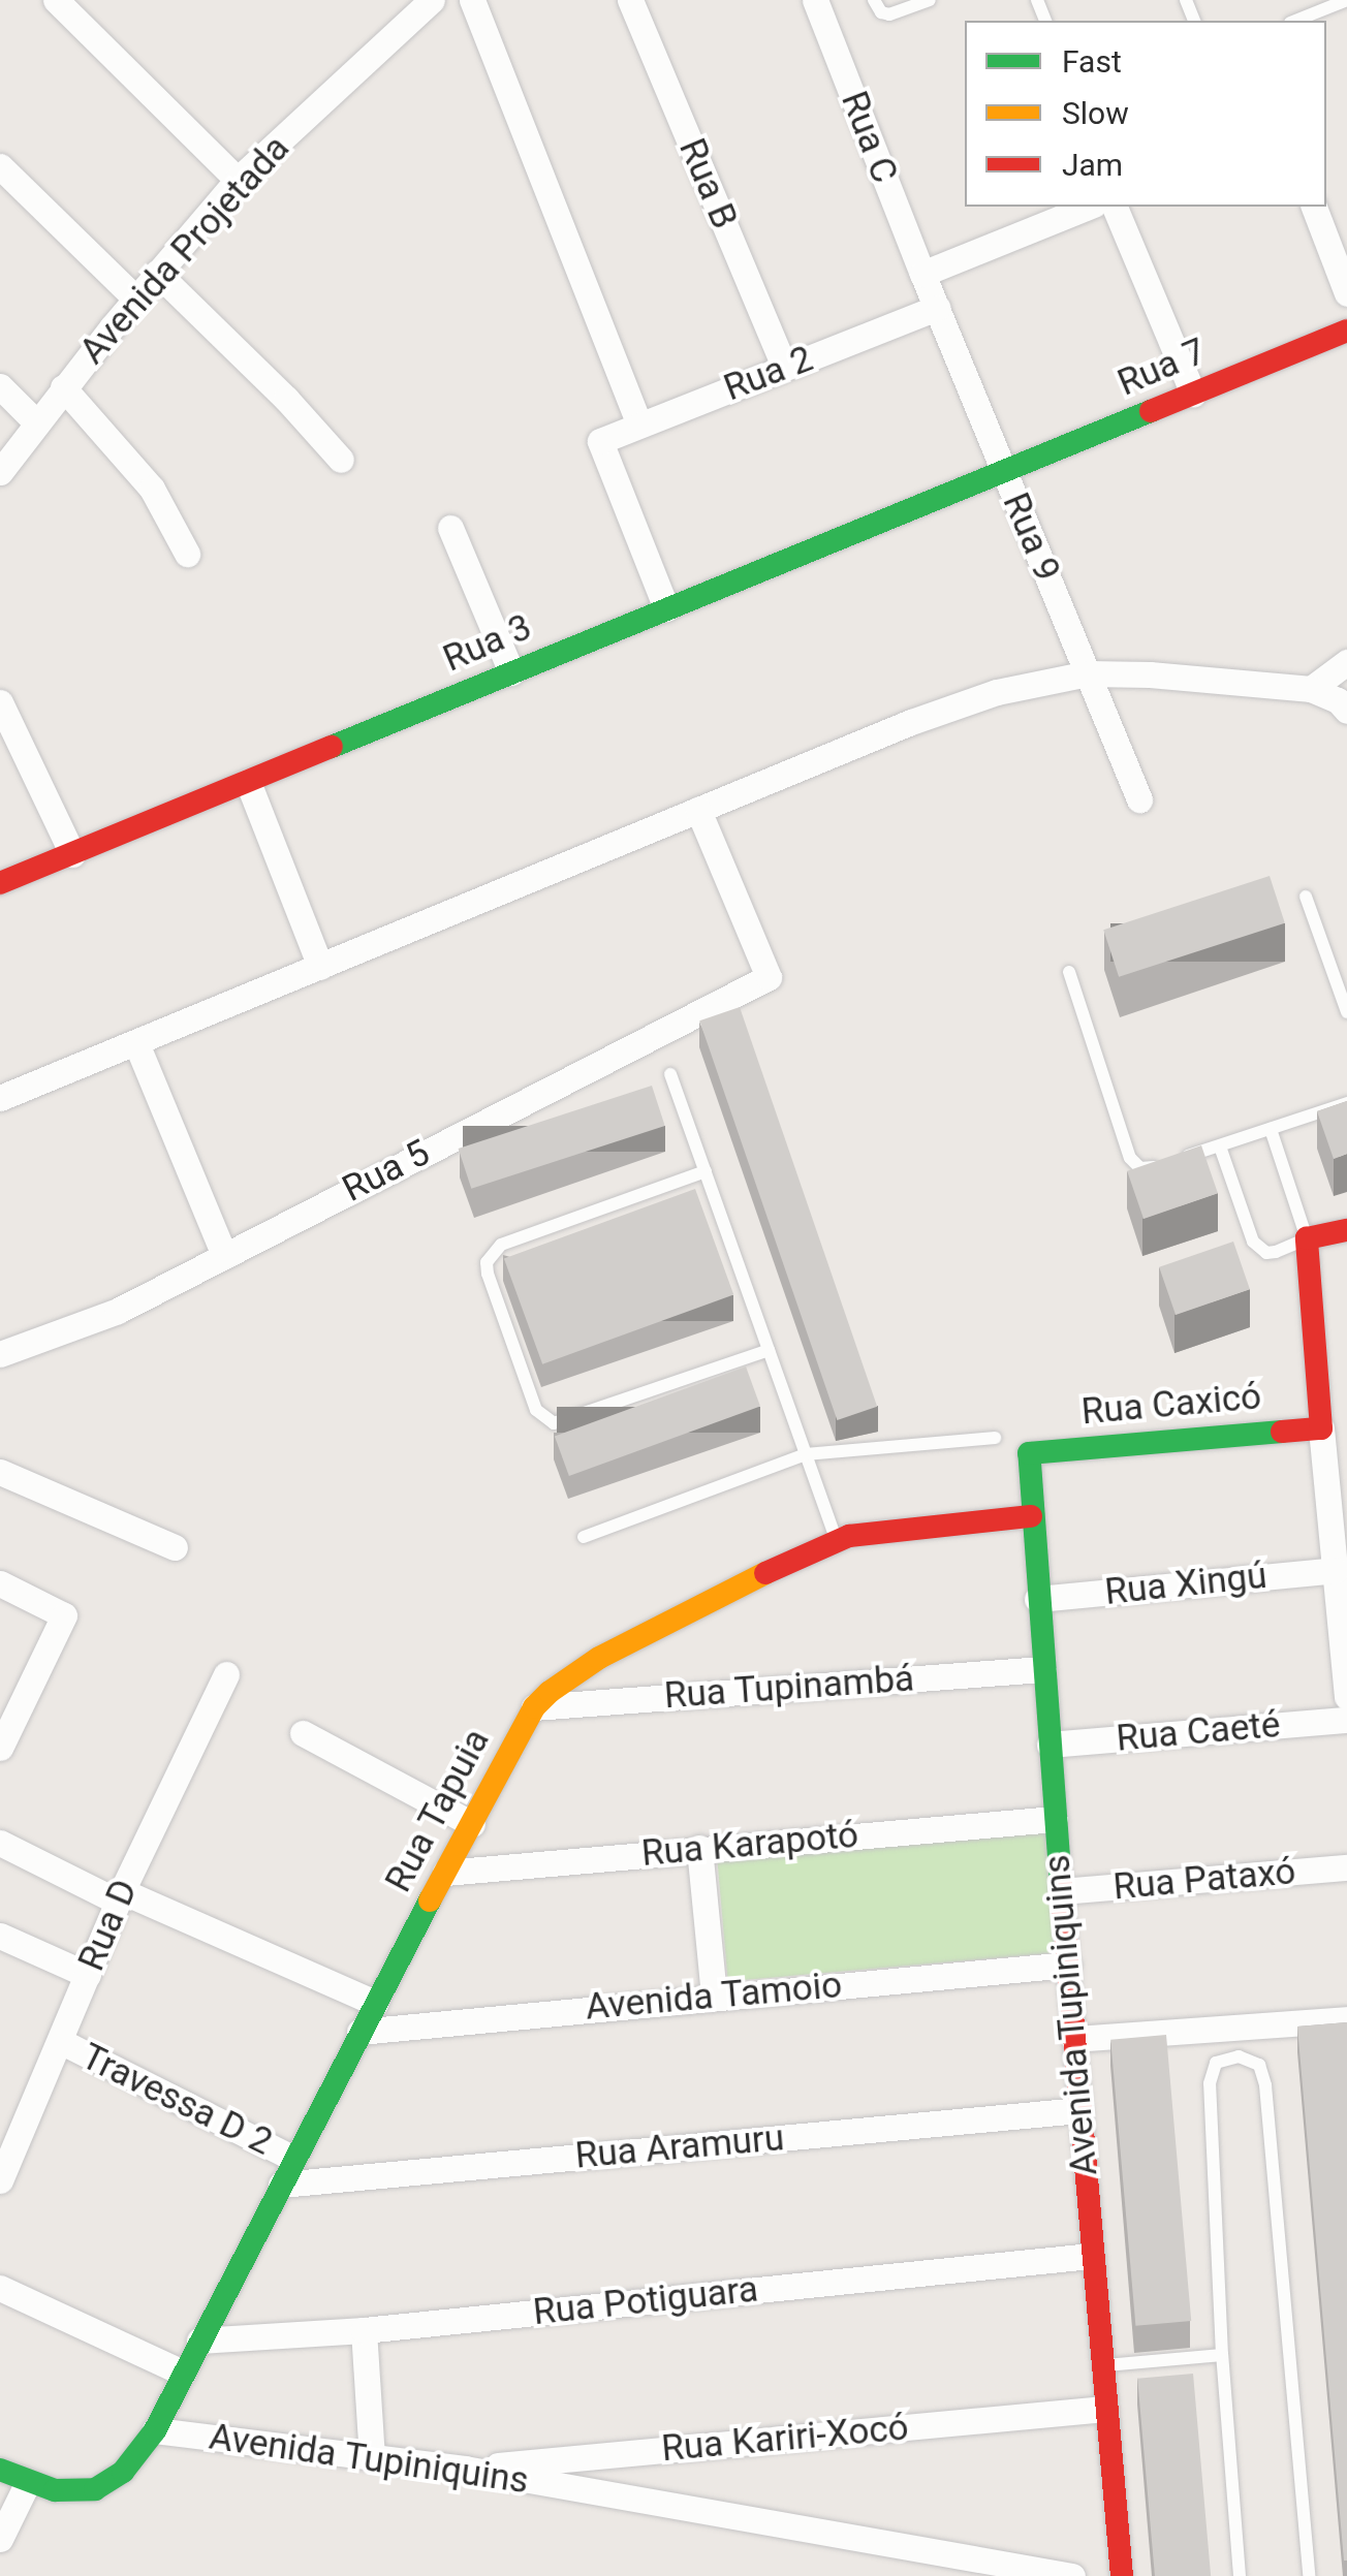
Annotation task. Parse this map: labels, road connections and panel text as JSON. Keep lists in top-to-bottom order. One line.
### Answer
{"streets":{"street":["Rua C","Rua B","Avenida Projetada","Rua 7","Rua 2","Rua 9","Rua 3","Rua 5","Rua Caxicó","Rua Xingú","Rua Tupinambá","Rua Caeté","Rua Tapuia","Rua Karapotó","Rua Pataxó","Rua D","Avenida Tamoio","Avenida Tupiniquins","Travessa D 2","Rua Aramuru","Rua Potiguara","Rua Kariri-Xocó"]},"crossings":[["Rua C","Rua 9"],["Rua B","Rua 2"],["Rua 7","Rua 9"],["Rua 7","Rua 3"],["Rua 2","Rua 9"],["Rua 2","Rua 3"],["Rua 9","Rua 3"],["Rua Caxicó","Avenida Tupiniquins"],["Rua Xingú","Avenida Tupiniquins"],["Rua Tupinambá","Rua Tapuia"],["Rua Tupinambá","Avenida Tupiniquins"],["Rua Caeté","Avenida Tupiniquins"],["Rua Tapuia","Rua Karapotó"],["Rua Tapuia","Avenida Tamoio"],["Rua Tapuia","Avenida Tupiniquins"],["Rua Tapuia","Travessa D 2"],["Rua Tapuia","Rua Aramuru"],["Rua Tapuia","Rua Potiguara"],["Rua Karapotó","Avenida Tupiniquins"],["Rua Pataxó","Avenida Tupiniquins"],["Rua D","Travessa D 2"],["Avenida Tamoio","Avenida Tupiniquins"],["Avenida Tupiniquins","Rua Aramuru"],["Avenida Tupiniquins","Rua Potiguara"],["Avenida Tupiniquins","Rua Kariri-Xocó"]],"legend":["Fast","Slow","Jam"]}
